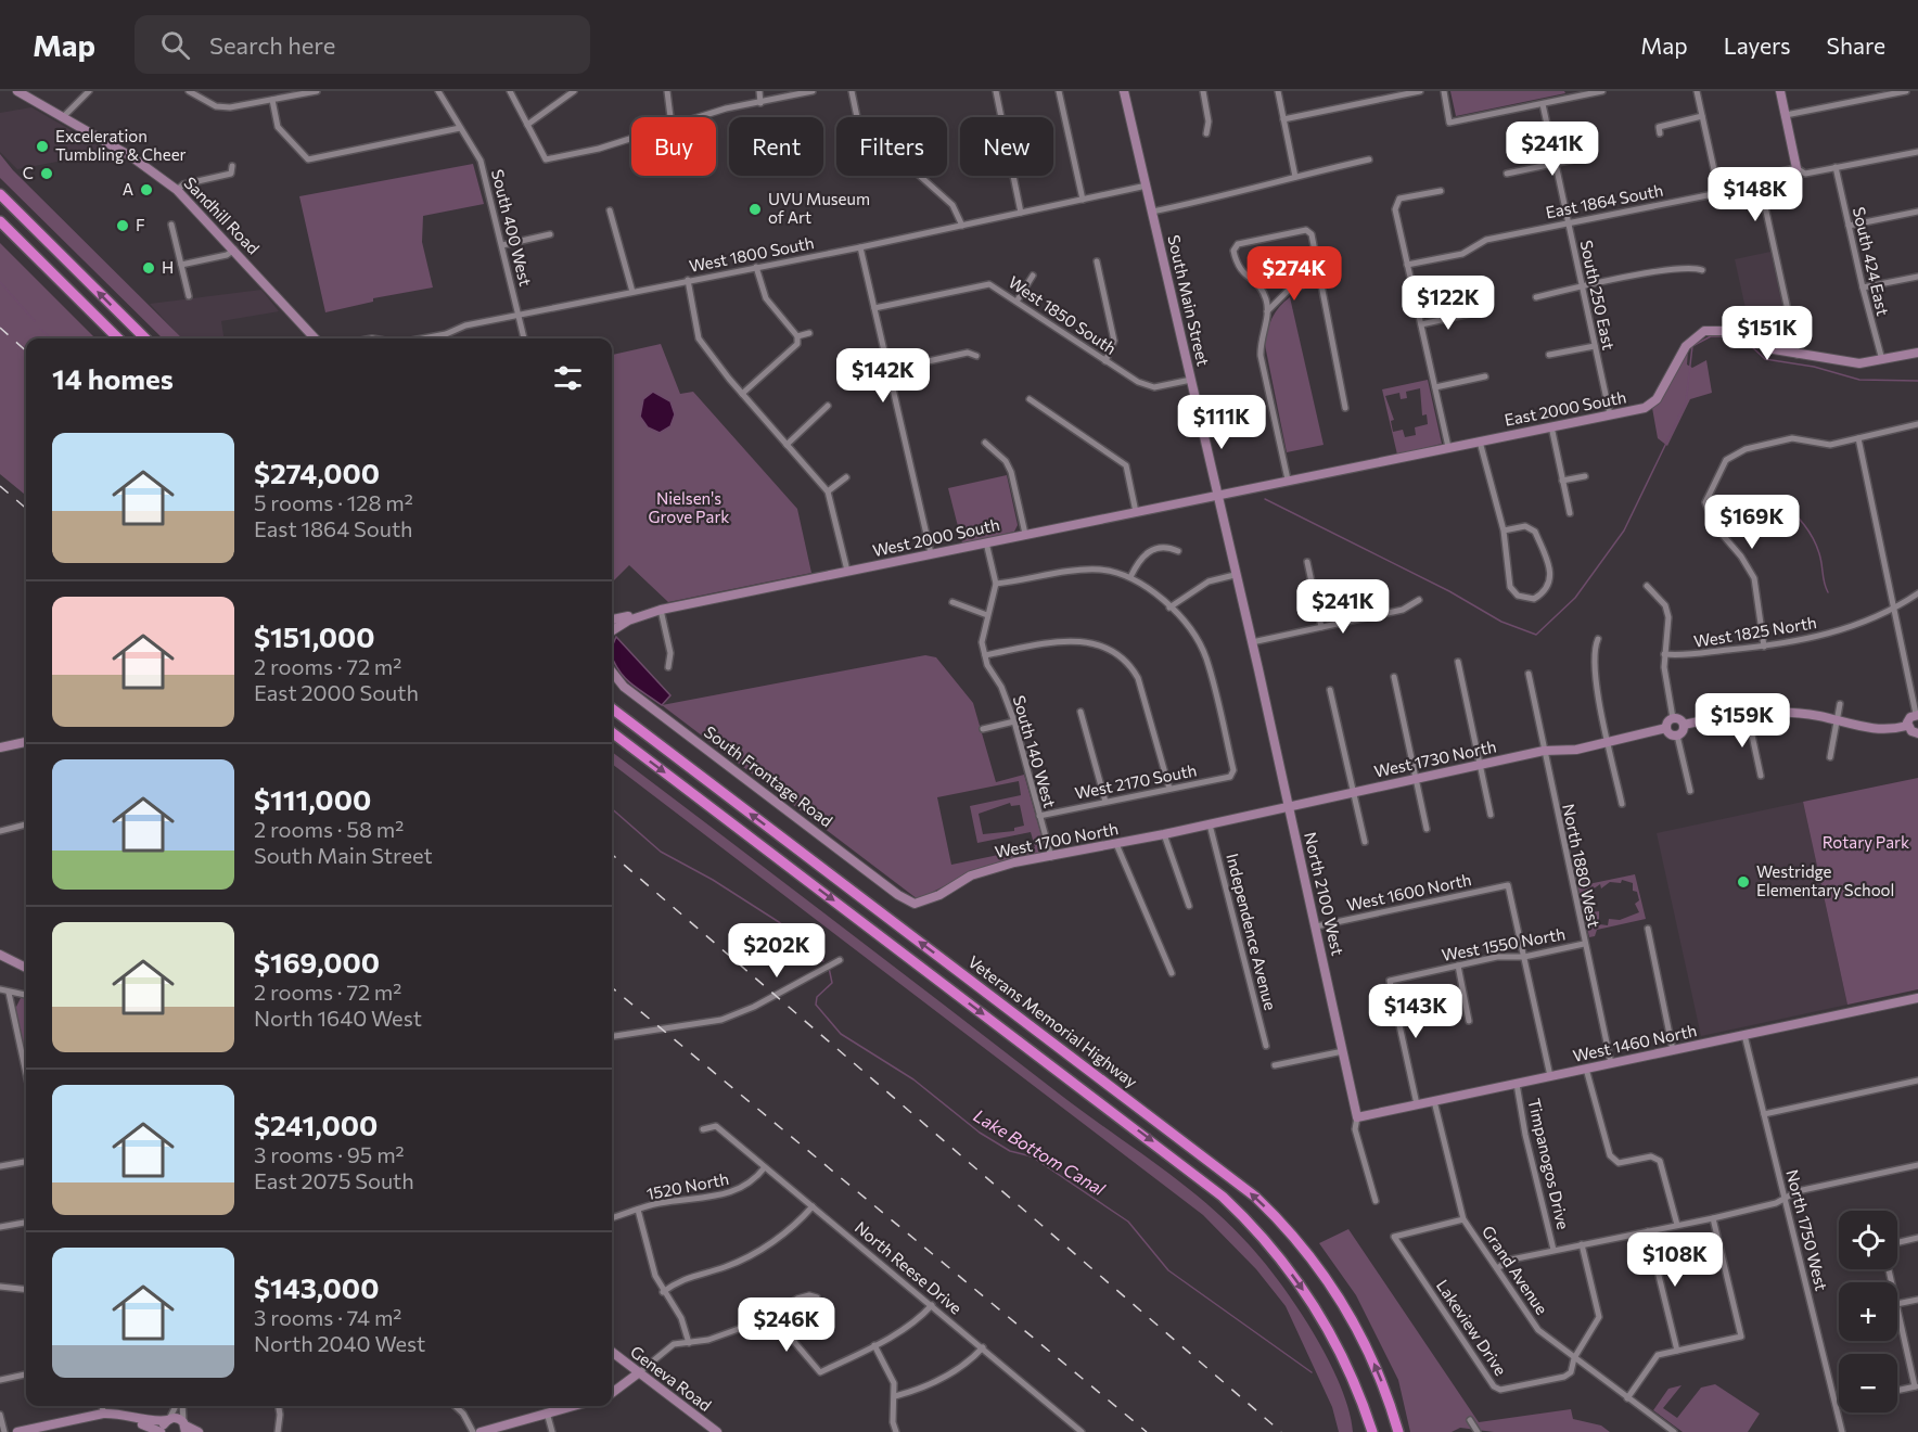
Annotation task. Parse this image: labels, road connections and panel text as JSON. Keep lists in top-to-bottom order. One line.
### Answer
{"streets":{"highway":["Veterans Memorial Highway"],"street":["East 1864 South","Sandhill Road","South 400 West","West 1800 South","South 424 East","South 250 East","South Main Street","West 1850 South","East 2000 South","West 2000 South","West 1825 North","South 140 West","West 1730 North","South Frontage Road","West 2170 South","West 1700 North","North 1880 West","West 1600 North","North 2100 West","Independence Avenue","West 1550 North","West 1460 North","Timpanogos Drive","1520 North","North 1750 West","North Reese Drive","Grand Avenue","Lakeview Drive","Geneva Road"]},"crossings":[["East 1864 South","South 424 East"],["East 1864 South","South 250 East"],["South 400 West","West 1800 South"],["West 1800 South","South Main Street"],["South 424 East","East 2000 South"],["South 250 East","East 2000 South"],["South Main Street","West 1850 South"],["South Main Street","East 2000 South"],["South Main Street","West 2000 South"],["South Main Street","North 2100 West"],["East 2000 South","West 2000 South"],["West 2000 South","South 140 West"],["South 140 West","West 2170 South"],["South 140 West","West 1700 North"],["West 1730 North","West 1700 North"],["West 1730 North","North 1880 West"],["West 1730 North","North 2100 West"],["West 1730 North","Independence Avenue"],["South Frontage Road","West 1700 North"],["West 1700 North","Independence Avenue"],["North 1880 West","West 1550 North"],["North 1880 West","West 1460 North"],["West 1600 North","North 2100 West"],["West 1600 North","West 1550 North"],["North 2100 West","West 1460 North"],["West 1550 North","West 1460 North"],["West 1460 North","Timpanogos Drive"],["West 1460 North","North 1750 West"],["West 1460 North","Grand Avenue"],["1520 North","North Reese Drive"],["Grand Avenue","Lakeview Drive"]],"water":["Lake Bottom Canal"],"parks":["Nielsen's Grove Park","Rotary Park"],"places":["Exceleration Tumbling & Cheer","C","A","UVU Museum of Art","F","H","Westridge Elementary School"],"page":{"header":"Map","search":"Search here","nav":["Map","Layers","Share"],"chip":["Buy","Rent","Filters","New"],"price":["$241K","$148K","$274K","$122K","$151K","$142K","$111K","$169K","$241K","$159K","$202K","$143K","$108K","$246K"],"heading":"14 homes","list":[{"name":"$274,000","note":"5 rooms · 128 m² · East 1864 South"},{"name":"$151,000","note":"2 rooms · 72 m² · East 2000 South"},{"name":"$111,000","note":"2 rooms · 58 m² · South Main Street"},{"name":"$169,000","note":"2 rooms · 72 m² · North 1640 West"},{"name":"$241,000","note":"3 rooms · 95 m² · East 2075 South"},{"name":"$143,000","note":"3 rooms · 74 m² · North 2040 West"}],"map_buttons":["+","−"]}}
